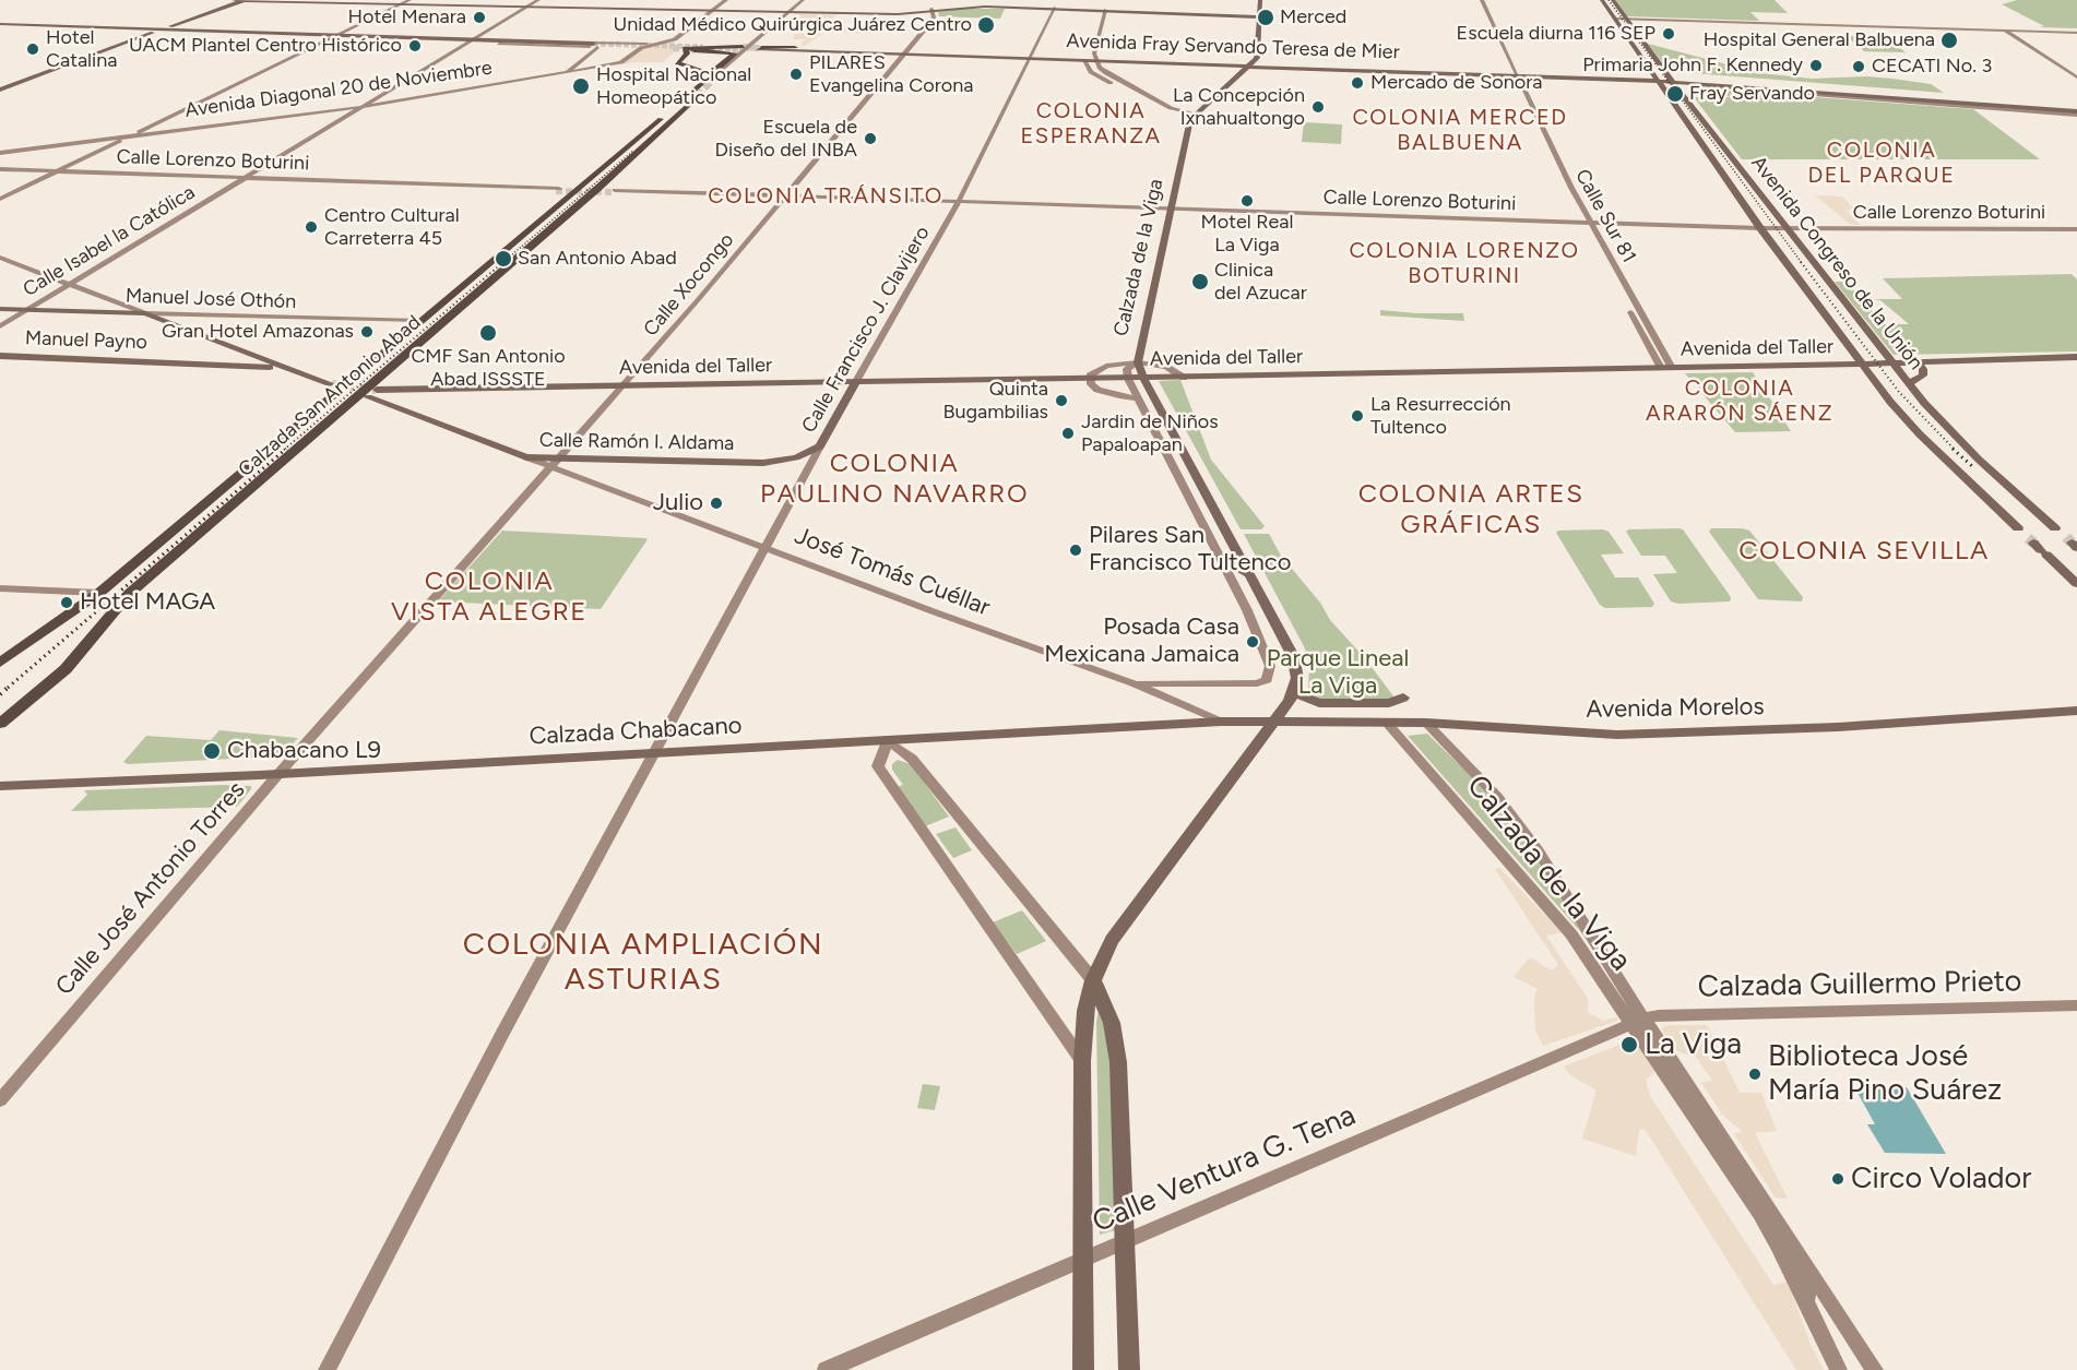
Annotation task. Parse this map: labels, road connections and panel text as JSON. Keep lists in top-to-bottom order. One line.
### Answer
{"streets":{"highway":["Calzada San Antonio Abad"],"main road":["Avenida Fray Servando Teresa de Mier","Calzada de la Viga","Avenida Congreso de la Unión","Manuel José Othón","Calle Francisco J. Clavijero","Manuel Payno","Avenida del Taller","Calle Ramón I. Aldama","Avenida Morelos","Calzada Chabacano"],"street":["Avenida Diagonal 20 de Noviembre","Calle Lorenzo Boturini","Calle Sur 81","Calle Isabel la Católica","Calle Xocongo","José Tomás Cuéllar","Calle José Antonio Torres","Calzada Guillermo Prieto","Calle Ventura G. Tena"]},"crossings":[["Avenida Fray Servando Teresa de Mier","Calle Sur 81"],["Avenida Fray Servando Teresa de Mier","Calzada de la Viga"],["Avenida Fray Servando Teresa de Mier","Avenida Congreso de la Unión"],["Avenida Fray Servando Teresa de Mier","Calle Xocongo"],["Avenida Fray Servando Teresa de Mier","Calle Francisco J. Clavijero"],["Avenida Diagonal 20 de Noviembre","Calle Isabel la Católica"],["Calle Lorenzo Boturini","Calle Sur 81"],["Calle Lorenzo Boturini","Calle Isabel la Católica"],["Calle Lorenzo Boturini","Calzada de la Viga"],["Calle Lorenzo Boturini","Avenida Congreso de la Unión"],["Calle Lorenzo Boturini","Calle Xocongo"],["Calle Lorenzo Boturini","Calle Francisco J. Clavijero"],["Calle Sur 81","Avenida del Taller"],["Calle Isabel la Católica","Manuel José Othón"],["Calzada de la Viga","Avenida del Taller"],["Calzada de la Viga","Avenida Morelos"],["Calzada de la Viga","Calzada Guillermo Prieto"],["Calzada de la Viga","Calle Ventura G. Tena"],["Avenida Congreso de la Unión","Avenida del Taller"],["Calle Xocongo","Avenida del Taller"],["Calle Xocongo","Calle José Antonio Torres"],["Manuel José Othón","Manuel Payno"],["Manuel José Othón","Calzada San Antonio Abad"],["Calle Francisco J. Clavijero","Avenida del Taller"],["Calle Francisco J. Clavijero","Calle Ramón I. Aldama"],["Calle Francisco J. Clavijero","José Tomás Cuéllar"],["Calle Francisco J. Clavijero","Calzada Chabacano"],["Avenida del Taller","Calle José Antonio Torres"],["Calle Ramón I. Aldama","José Tomás Cuéllar"],["Calle Ramón I. Aldama","Calle José Antonio Torres"],["José Tomás Cuéllar","Calzada Chabacano"],["José Tomás Cuéllar","Calle José Antonio Torres"],["Avenida Morelos","Calzada Chabacano"],["Calzada Chabacano","Calle José Antonio Torres"],["Calzada Guillermo Prieto","Calle Ventura G. Tena"]],"districts":["COLONIA ESPERANZA","COLONIA MERCED BALBUENA","COLONIA DEL PARQUE","COLONIA TRÁNSITO","COLONIA LORENZO BOTURINI","COLONIA ARARÓN SÁENZ","COLONIA PAULINO NAVARRO","COLONIA ARTES GRÁFICAS","COLONIA SEVILLA","COLONIA VISTA ALEGRE","COLONIA AMPLIACIÓN ASTURIAS"],"parks":["Parque Lineal La Viga"],"places":["Hotel Menara","Merced","Unidad Médico Quirúrgica Juárez Centro","Escuela diurna 116 SEP","Hospital General Balbuena","UACM Plantel Centro Histórico","Hotel Catalina","Primaria John F. Kennedy","CECATI No. 3","PILARES Evangelina Corona","Mercado de Sonora","Hospital Nacional Homeopático","Fray Servando","La Concepción Ixnahualtongo","Escuela de Diseño del INBA","Motel Real La Viga","Centro Cultural Carreterra 45","San Antonio Abad","Clinica del Azucar","Gran Hotel Amazonas","CMF San Antonio Abad ISSSTE","Quinta Bugambilias","La Resurrección Tultenco","Jardin de Niños Papaloapan","Julio","Pilares San Francisco Tultenco","Hotel MAGA","Posada Casa Mexicana Jamaica","Chabacano L9","La Viga","Biblioteca José María Pino Suárez","Circo Volador"]}
